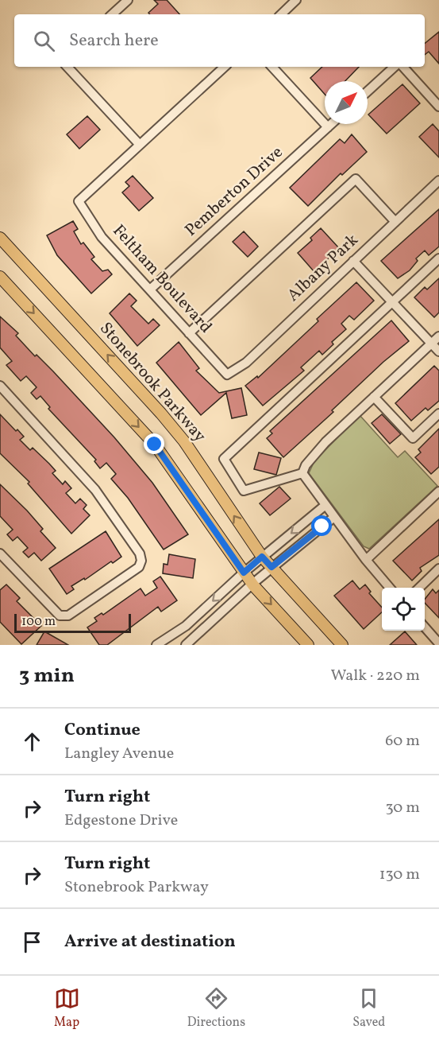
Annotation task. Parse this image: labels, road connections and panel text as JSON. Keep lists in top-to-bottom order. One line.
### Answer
{"streets":{"main road":["Stonebrook Parkway"],"street":["Pemberton Drive","Albany Park","Feltham Boulevard"]},"crossings":[["Pemberton Drive","Feltham Boulevard"],["Albany Park","Feltham Boulevard"]],"scale_bar":"100 m","north":"top right","page":{"search":"Search here","scale":"100 m","heading":["3 min","Walk · 220 m"],"list":[["Continue","Langley Avenue","60 m"],["Turn right","Edgestone Drive","30 m"],["Turn right","Stonebrook Parkway","130 m"],"Arrive at destination"],"nav":["Map","Directions","Saved"]}}
